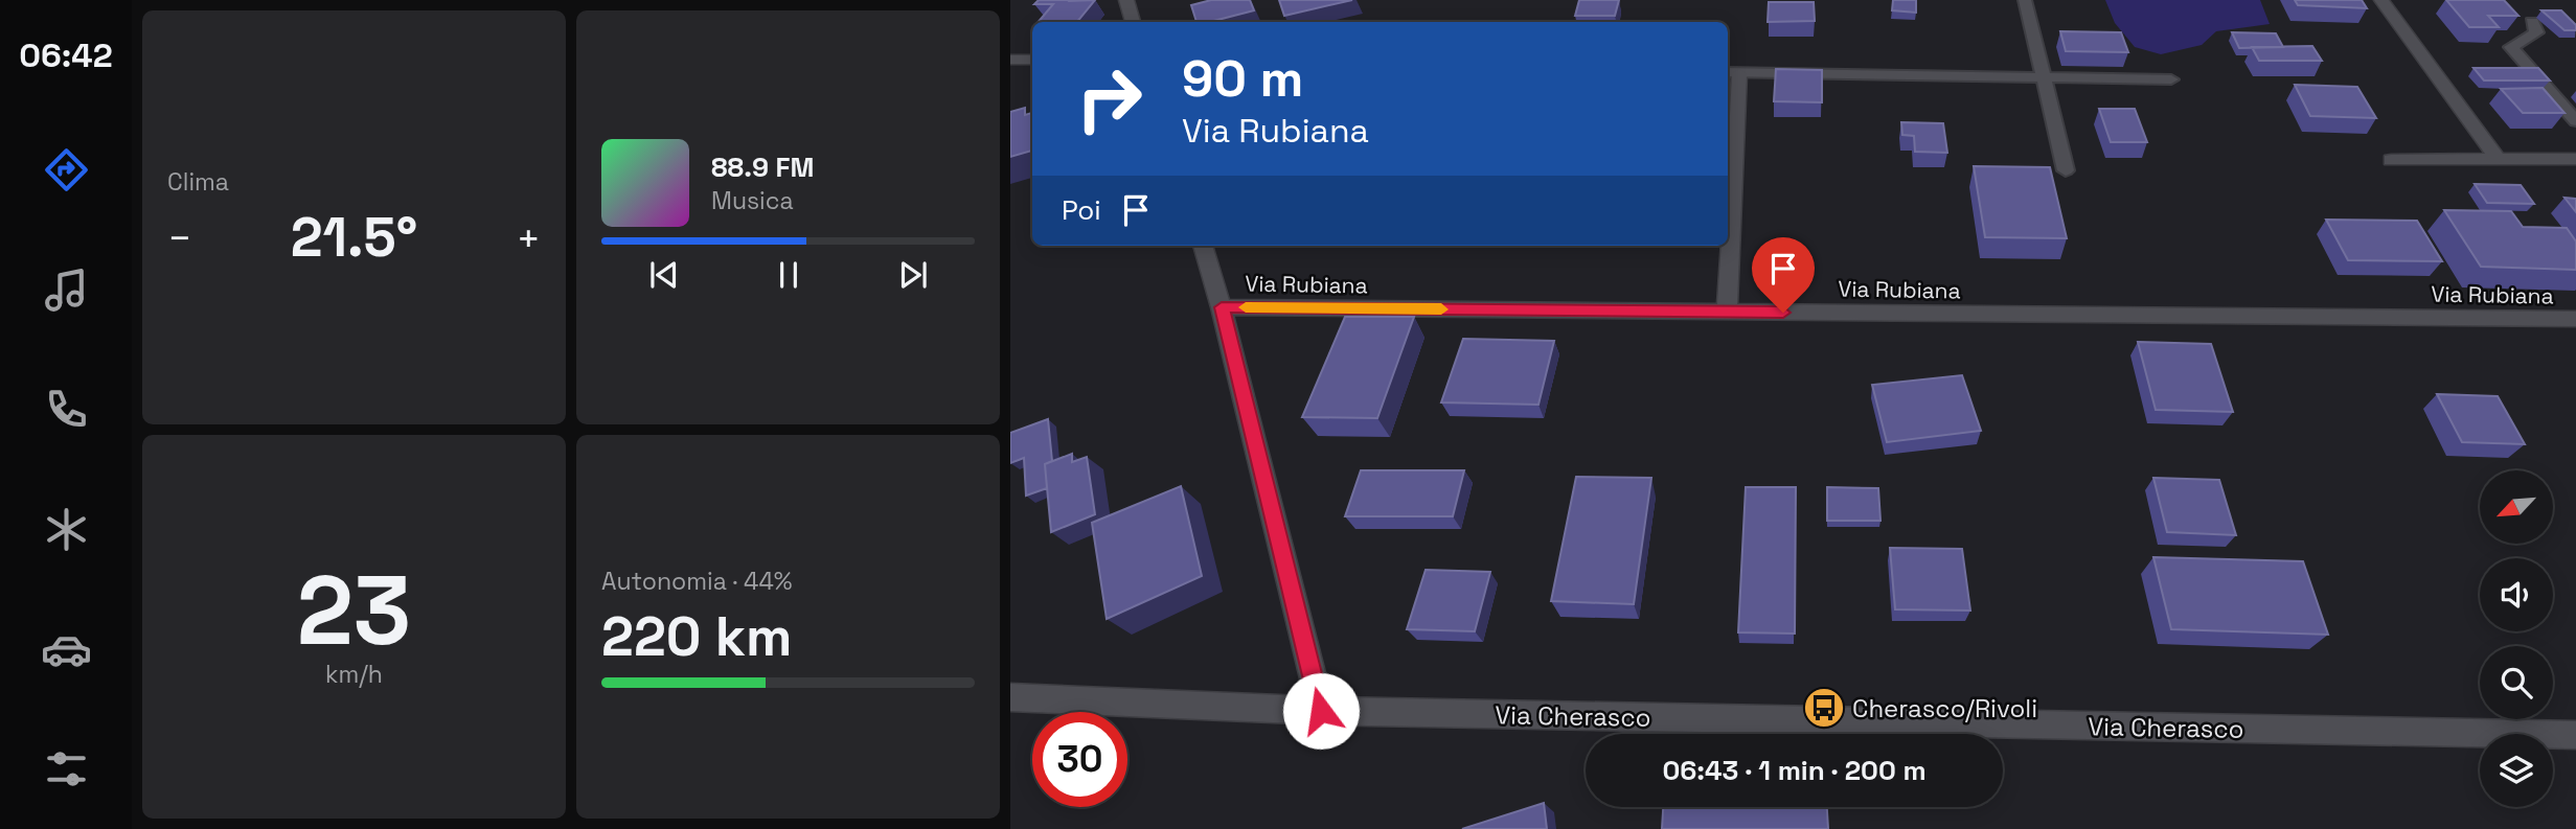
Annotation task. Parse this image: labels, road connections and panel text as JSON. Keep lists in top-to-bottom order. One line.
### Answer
{"streets":{"street":["Via Rubiana","Via Cherasco"]},"places":{"bus stop":["Cherasco/Rivoli"]},"north":"bottom left","page":{"tabs":"06:42","tile":["Clima",["23","km/h"],["Autonomia · 44%","220 km"]],"turn":["90 m","Via Rubiana"],"song":["88.9 FM","Musica"],"then":"Poi","heat":["−","21.5°","+"],"limit":"30","trip":"06:43 · 1 min · 200 m"}}
